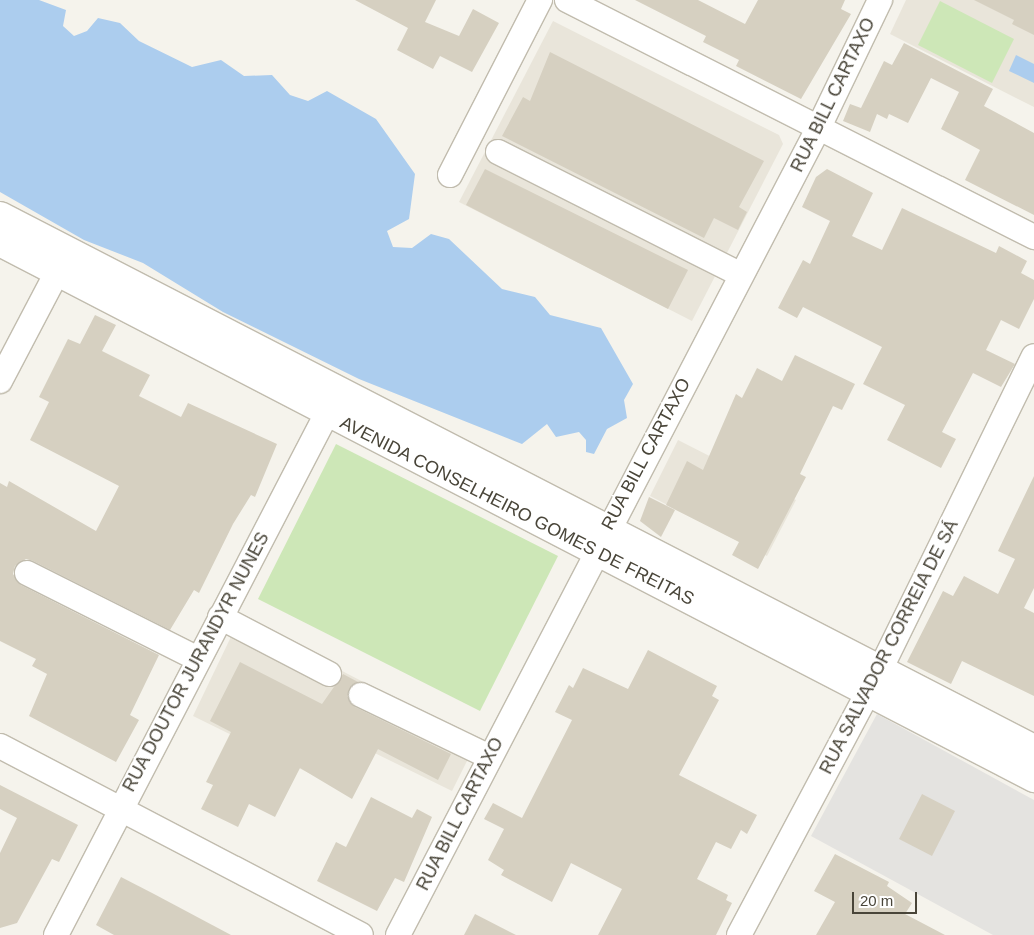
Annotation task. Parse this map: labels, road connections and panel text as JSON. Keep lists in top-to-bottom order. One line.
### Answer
{"streets":{"street":["RUA BILL CARTAXO","AVENIDA CONSELHEIRO GOMES DE FREITAS","RUA SALVADOR CORREIA DE SÁ","RUA DOUTOR JURANDYR NUNES"]},"crossings":[["RUA BILL CARTAXO","AVENIDA CONSELHEIRO GOMES DE FREITAS"],["AVENIDA CONSELHEIRO GOMES DE FREITAS","RUA SALVADOR CORREIA DE SÁ"],["AVENIDA CONSELHEIRO GOMES DE FREITAS","RUA DOUTOR JURANDYR NUNES"]],"scale_bar":"20 m"}
